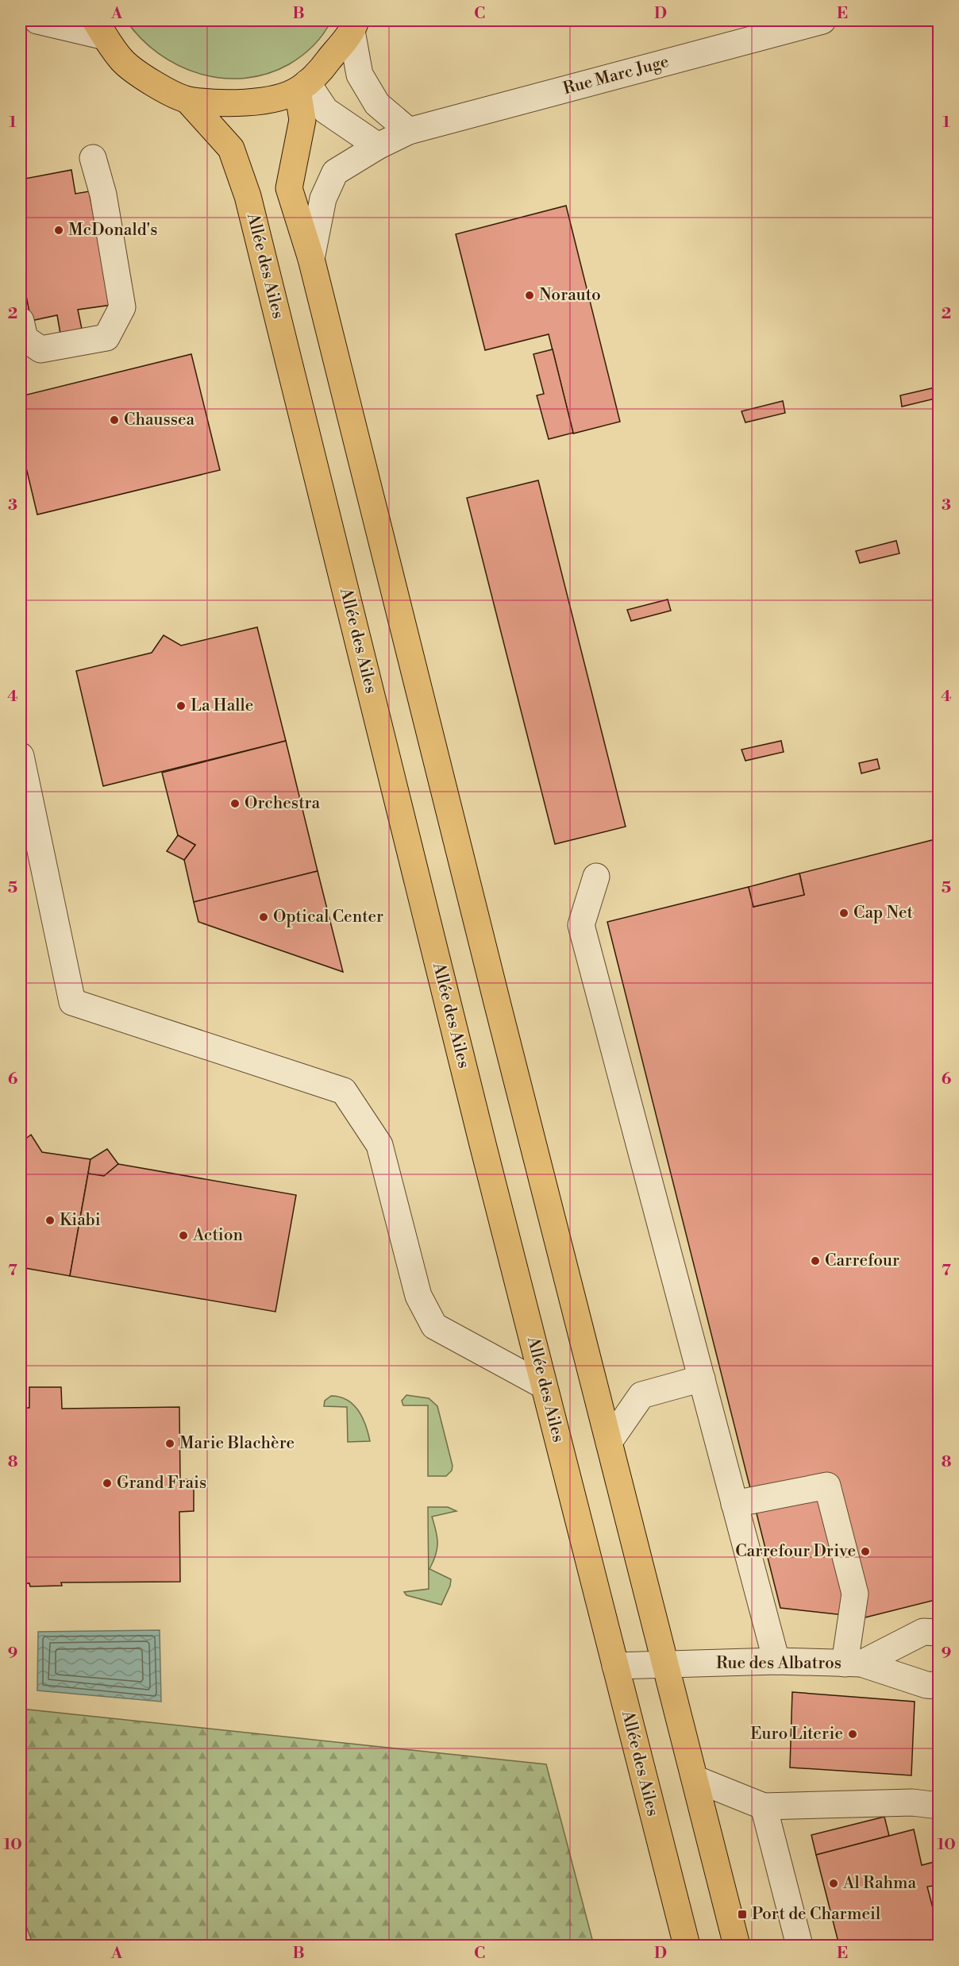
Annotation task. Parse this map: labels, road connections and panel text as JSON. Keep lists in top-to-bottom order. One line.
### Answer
{"streets":{"main road":["Allée des Ailes"],"street":["Rue Marc Juge","Rue des Albatros"]},"crossings":[["Allée des Ailes","Rue des Albatros"]],"places":{"other":["McDonald's","Norauto","Chaussea","La Halle","Orchestra","Cap Net","Optical Center","Kiabi","Action","Carrefour","Marie Blachère","Grand Frais","Carrefour Drive","Euro Literie","Al Rahma"],"transit":["Port de Charmeil"]},"grid":{"columns":["A","B","C","D","E"],"rows":["1","2","3","4","5","6","7","8","9","10"]}}
